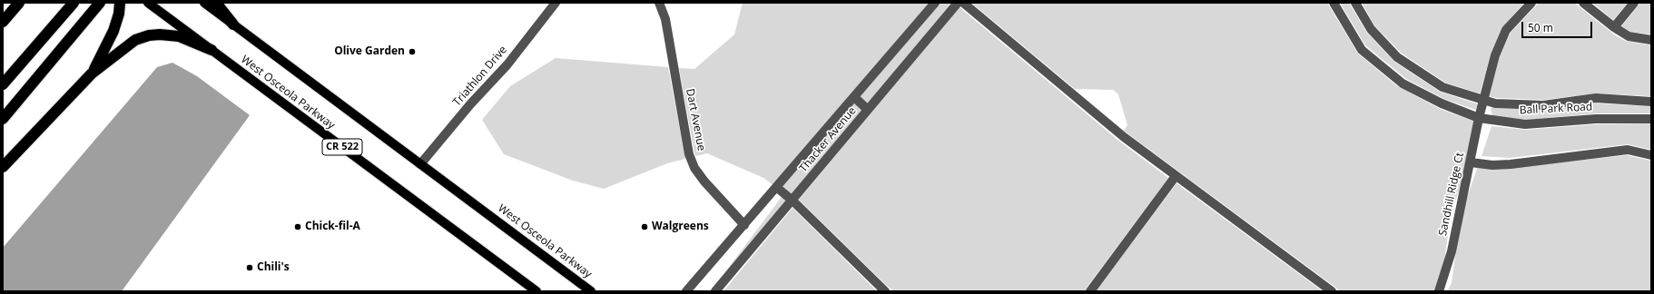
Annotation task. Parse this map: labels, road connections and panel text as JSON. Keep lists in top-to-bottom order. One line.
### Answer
{"streets":{"main road":["West Osceola Parkway","CR 522"],"street":["Triathlon Drive","Ball Park Road","Dart Avenue","Thacker Avenue","Sandhill Ridge Ct"]},"crossings":[["Triathlon Drive","West Osceola Parkway"],["Ball Park Road","Sandhill Ridge Ct"],["Dart Avenue","Thacker Avenue"]],"places":["Olive Garden","Chick-fil-A","Walgreens","Chili's"],"scale_bar":"50 m"}
